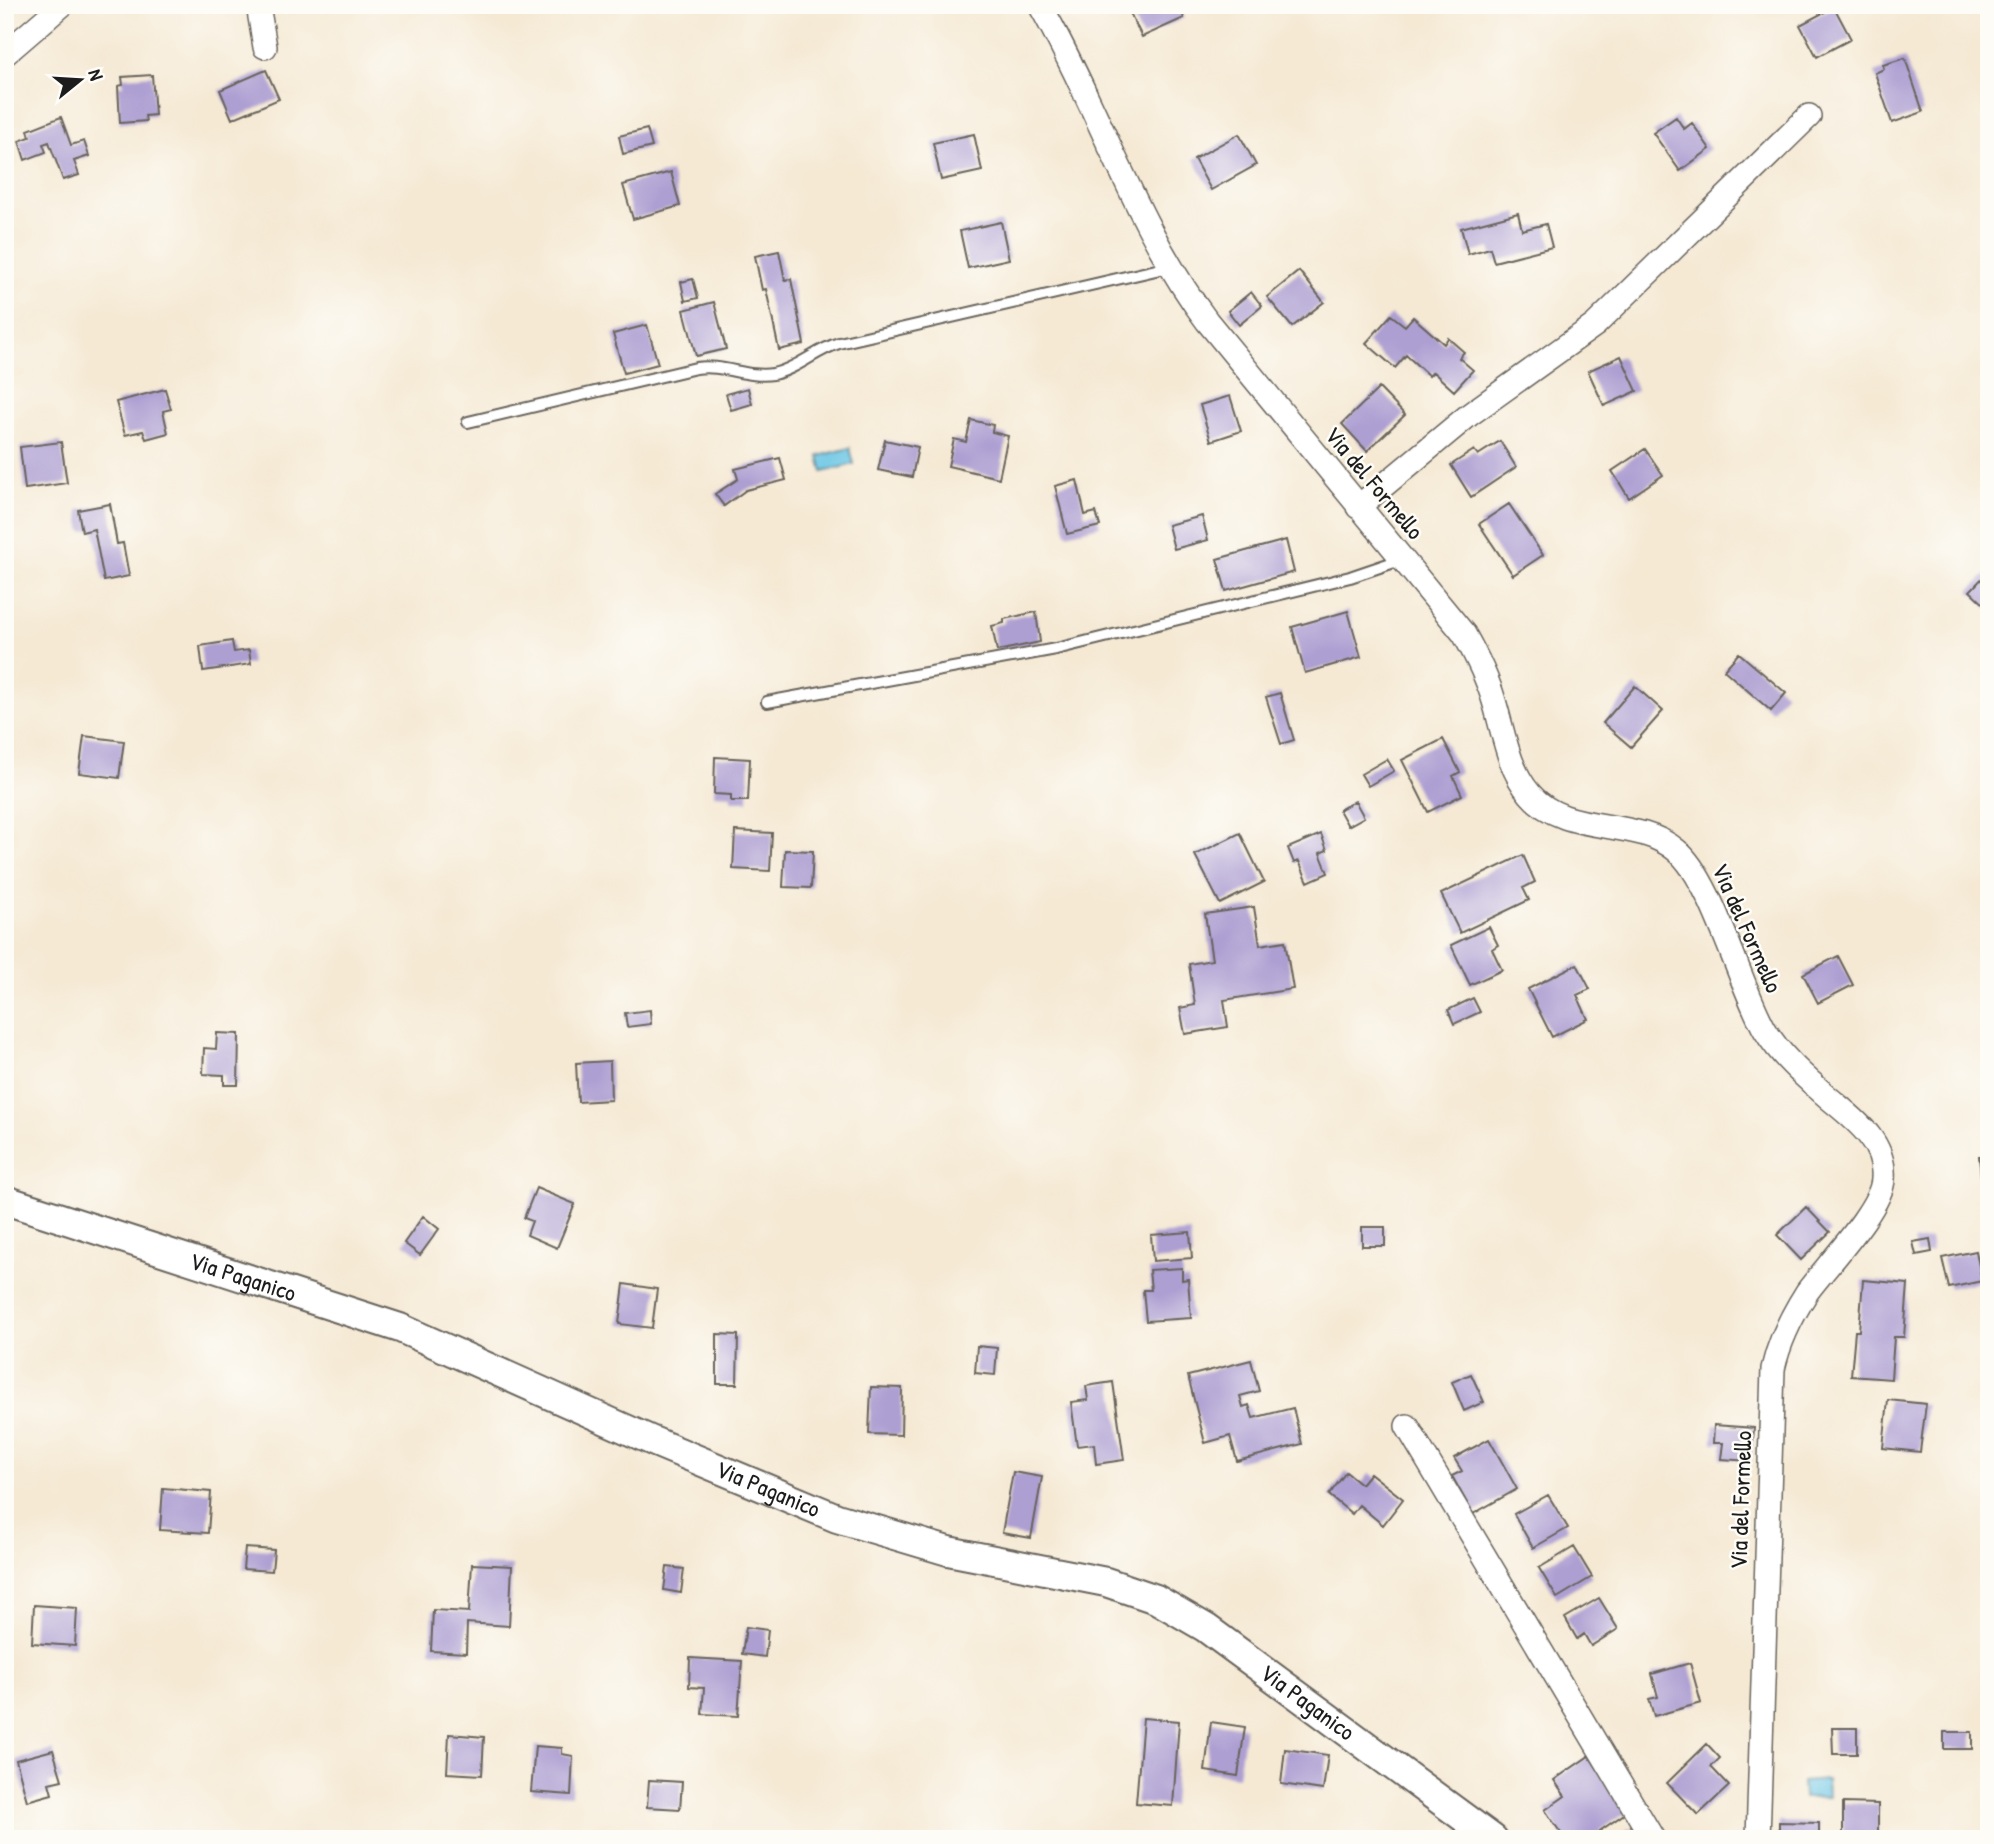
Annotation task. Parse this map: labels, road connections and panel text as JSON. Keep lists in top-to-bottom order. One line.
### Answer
{"streets":{"street":["Via del Formello","Via Paganico"]},"north":"right"}
